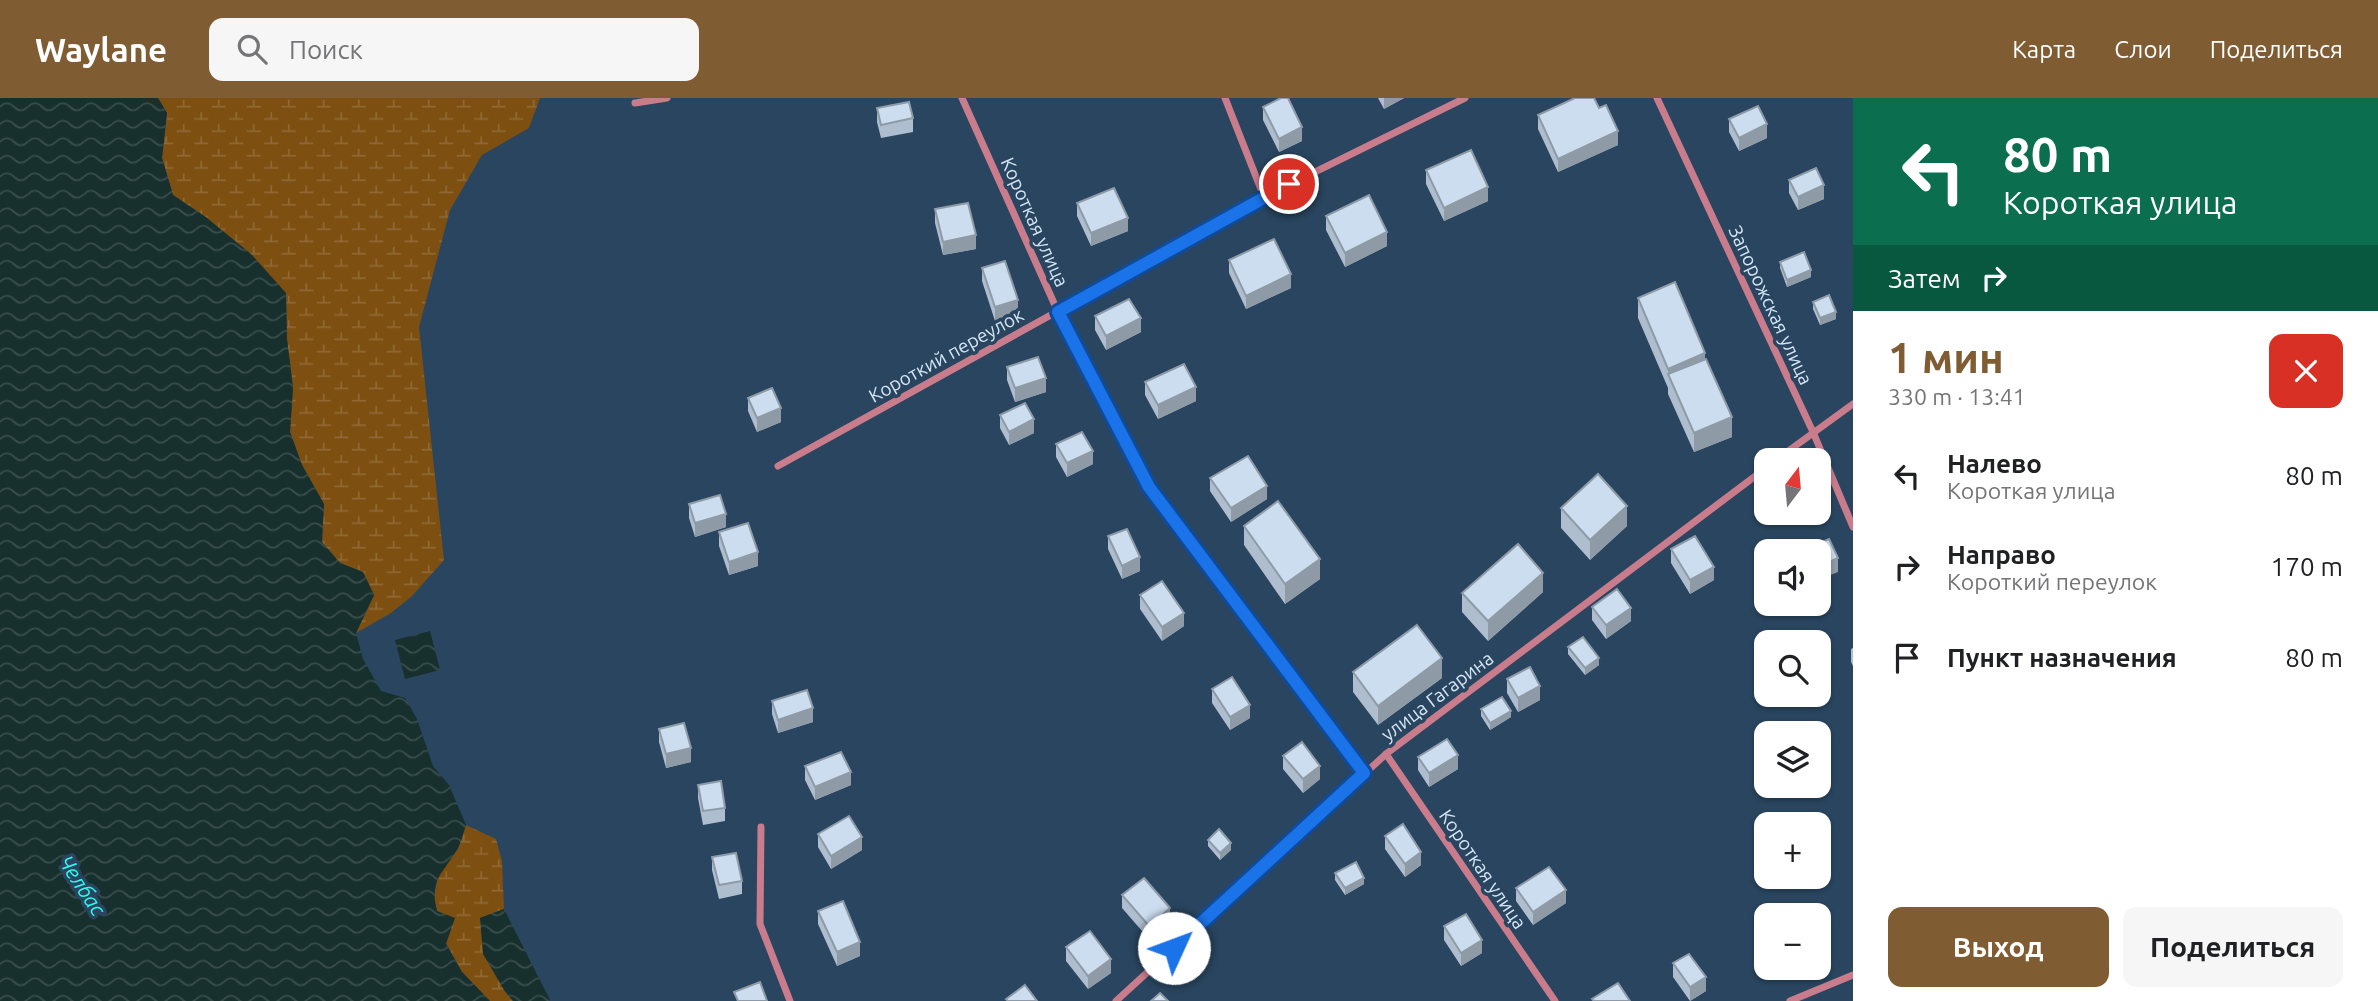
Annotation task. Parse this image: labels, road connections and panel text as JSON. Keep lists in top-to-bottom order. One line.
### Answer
{"streets":{"street":["Короткая улица","Запорожская улица","Короткий переулок","улица Гагарина"]},"crossings":[["Короткая улица","Короткий переулок"],["Короткая улица","улица Гагарина"]],"water":["Челбас"],"north":"top","page":{"header":"Waylane","search":"Поиск","nav":["Карта","Слои","Поделиться"],"turn":["80 m","Короткая улица"],"then":"Затем","heading":["1 мин","330 m · 13:41"],"list":[{"name":"Налево","note":"Короткая улица","value":"80 m"},{"name":"Направо","note":"Короткий переулок","value":"170 m"},{"name":"Пункт назначения","value":"80 m"}],"map_buttons":["+","−"],"buttons":["Выход","Поделиться"]}}
